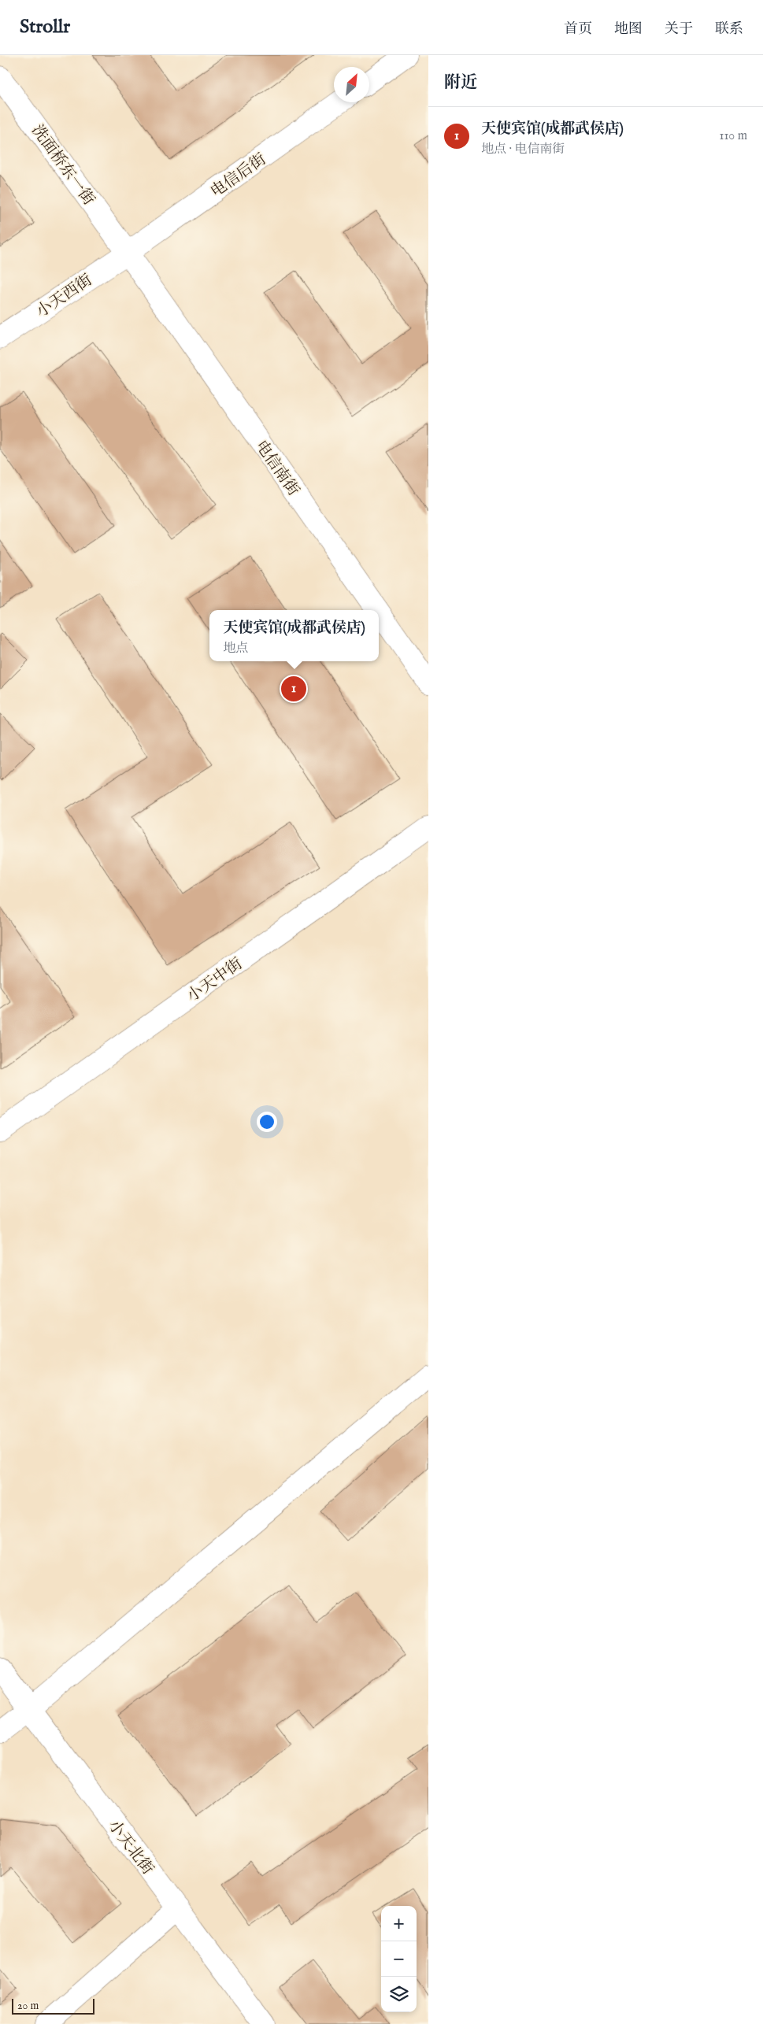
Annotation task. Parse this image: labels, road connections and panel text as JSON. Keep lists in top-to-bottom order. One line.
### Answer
{"streets":{"street":["洗面桥东一街","电信后街","小天西街","电信南街","小天中街","小天北街"]},"crossings":[["洗面桥东一街","电信后街"],["洗面桥东一街","小天西街"],["洗面桥东一街","电信南街"],["电信后街","小天西街"],["电信后街","电信南街"],["小天西街","电信南街"]],"scale_bar":"20 m","north":"top right","page":{"header":"Strollr","nav":["首页","地图","关于","联系"],"heading":"附近","list":[{"mark":"1","name":"天使宾馆(成都武侯店)","note":"地点 · 电信南街","value":"110 m"}],"popup":["天使宾馆(成都武侯店)","地点"],"pins":"1","map_buttons":["+","−"],"scale":"20 m"}}
